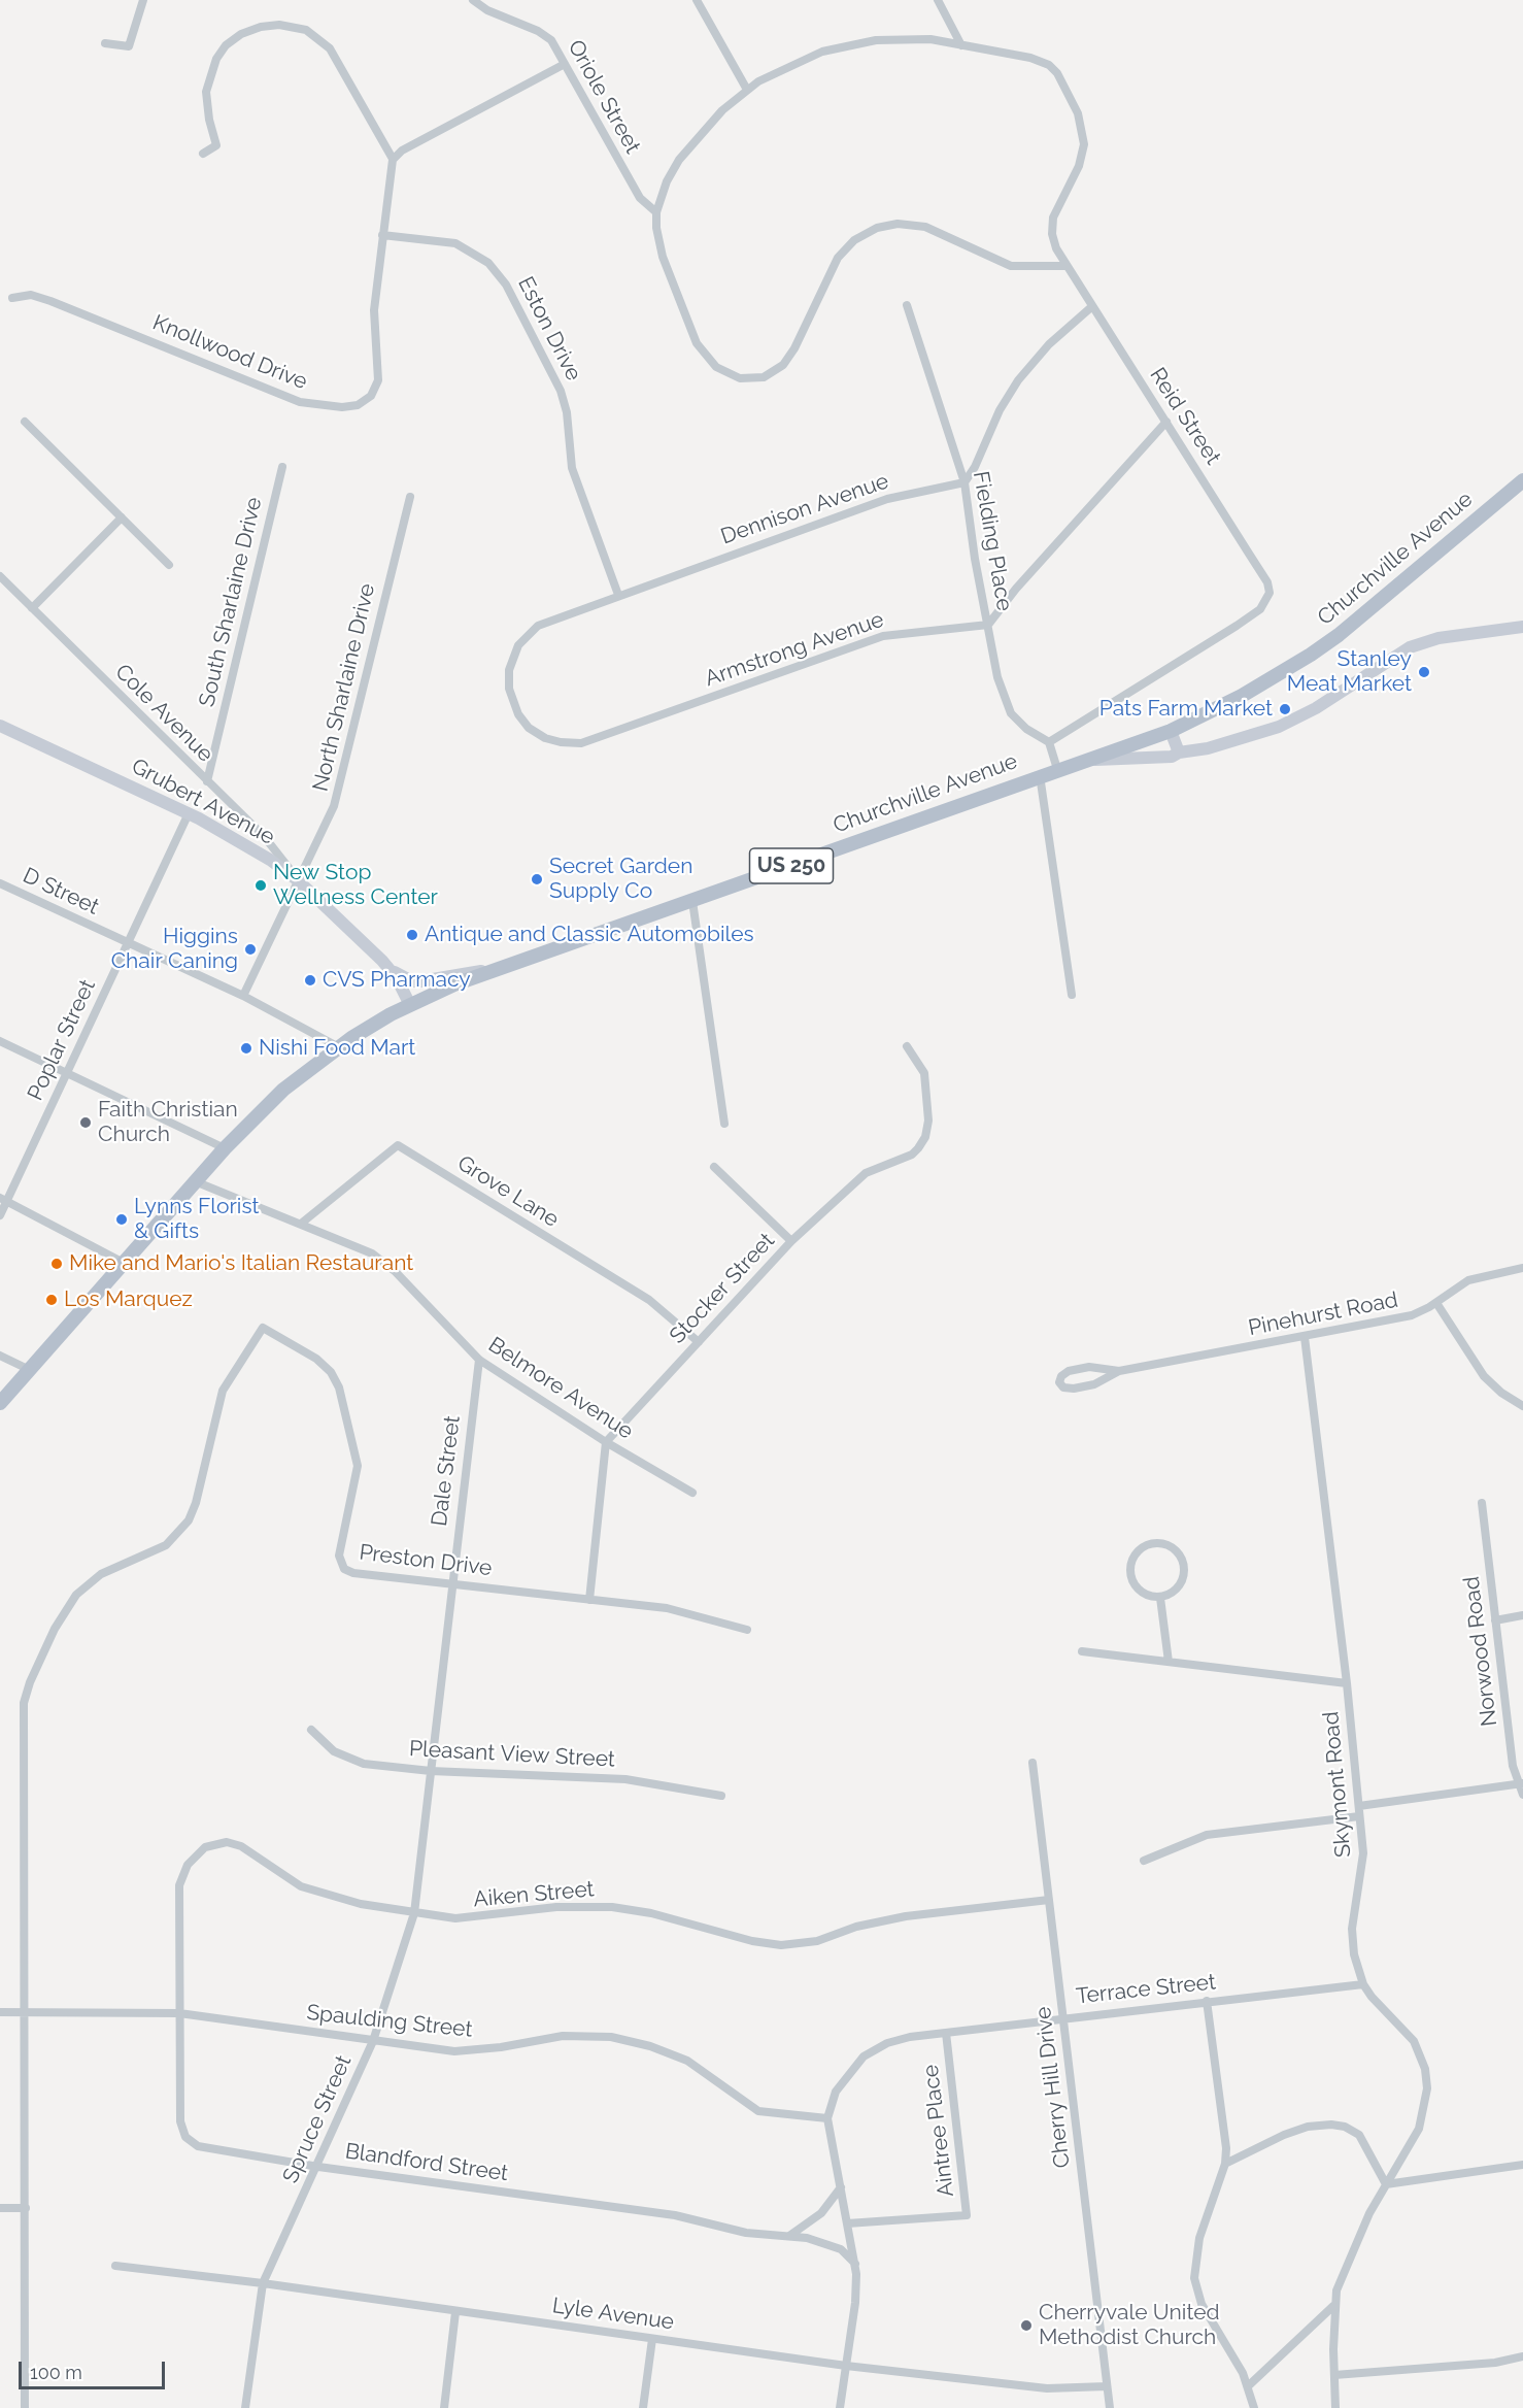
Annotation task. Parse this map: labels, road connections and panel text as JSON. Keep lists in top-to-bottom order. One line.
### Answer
{"streets":{"main road":["Churchville Avenue","US 250"],"street":["Oriole Street","Eston Drive","Knollwood Drive","Reid Street","Dennison Avenue","Fielding Place","South Sharlaine Drive","Armstrong Avenue","North Sharlaine Drive","Cole Avenue","Grubert Avenue","D Street","Poplar Street","Grove Lane","Stocker Street","Pinehurst Road","Belmore Avenue","Dale Street","Preston Drive","Norwood Road","Pleasant View Street","Skymont Road","Aiken Street","Terrace Street","Spaulding Street","Cherry Hill Drive","Spruce Street","Aintree Place","Blandford Street","Lyle Avenue"]},"crossings":[["Oriole Street","Reid Street"],["Eston Drive","Knollwood Drive"],["Eston Drive","Dennison Avenue"],["Reid Street","Fielding Place"],["Dennison Avenue","Fielding Place"],["Dennison Avenue","Armstrong Avenue"],["Fielding Place","Armstrong Avenue"],["Churchville Avenue","Grubert Avenue"],["Churchville Avenue","D Street"],["Churchville Avenue","Belmore Avenue"],["South Sharlaine Drive","Cole Avenue"],["North Sharlaine Drive","Cole Avenue"],["North Sharlaine Drive","Grubert Avenue"],["North Sharlaine Drive","D Street"],["Cole Avenue","Grubert Avenue"],["Grubert Avenue","Poplar Street"],["D Street","Poplar Street"],["Grove Lane","Stocker Street"],["Grove Lane","Belmore Avenue"],["Stocker Street","Belmore Avenue"],["Pinehurst Road","Skymont Road"],["Belmore Avenue","Dale Street"],["Dale Street","Preston Drive"],["Dale Street","Pleasant View Street"],["Dale Street","Spruce Street"],["Preston Drive","Spaulding Street"],["Pleasant View Street","Spruce Street"],["Skymont Road","Terrace Street"],["Aiken Street","Spaulding Street"],["Aiken Street","Cherry Hill Drive"],["Aiken Street","Spruce Street"],["Aiken Street","Blandford Street"],["Terrace Street","Spaulding Street"],["Terrace Street","Cherry Hill Drive"],["Terrace Street","Aintree Place"],["Spaulding Street","Spruce Street"],["Spaulding Street","Blandford Street"],["Cherry Hill Drive","Lyle Avenue"],["Spruce Street","Blandford Street"],["Spruce Street","Lyle Avenue"]],"places":["Stanley Meat Market","Pats Farm Market","Secret Garden Supply Co","New Stop Wellness Center","Antique and Classic Automobiles","Higgins Chair Caning","CVS Pharmacy","Nishi Food Mart","Faith Christian Church","Lynns Florist & Gifts","Mike and Mario's Italian Restaurant","Los Marquez","Cherryvale United Methodist Church"],"scale_bar":"100 m"}
